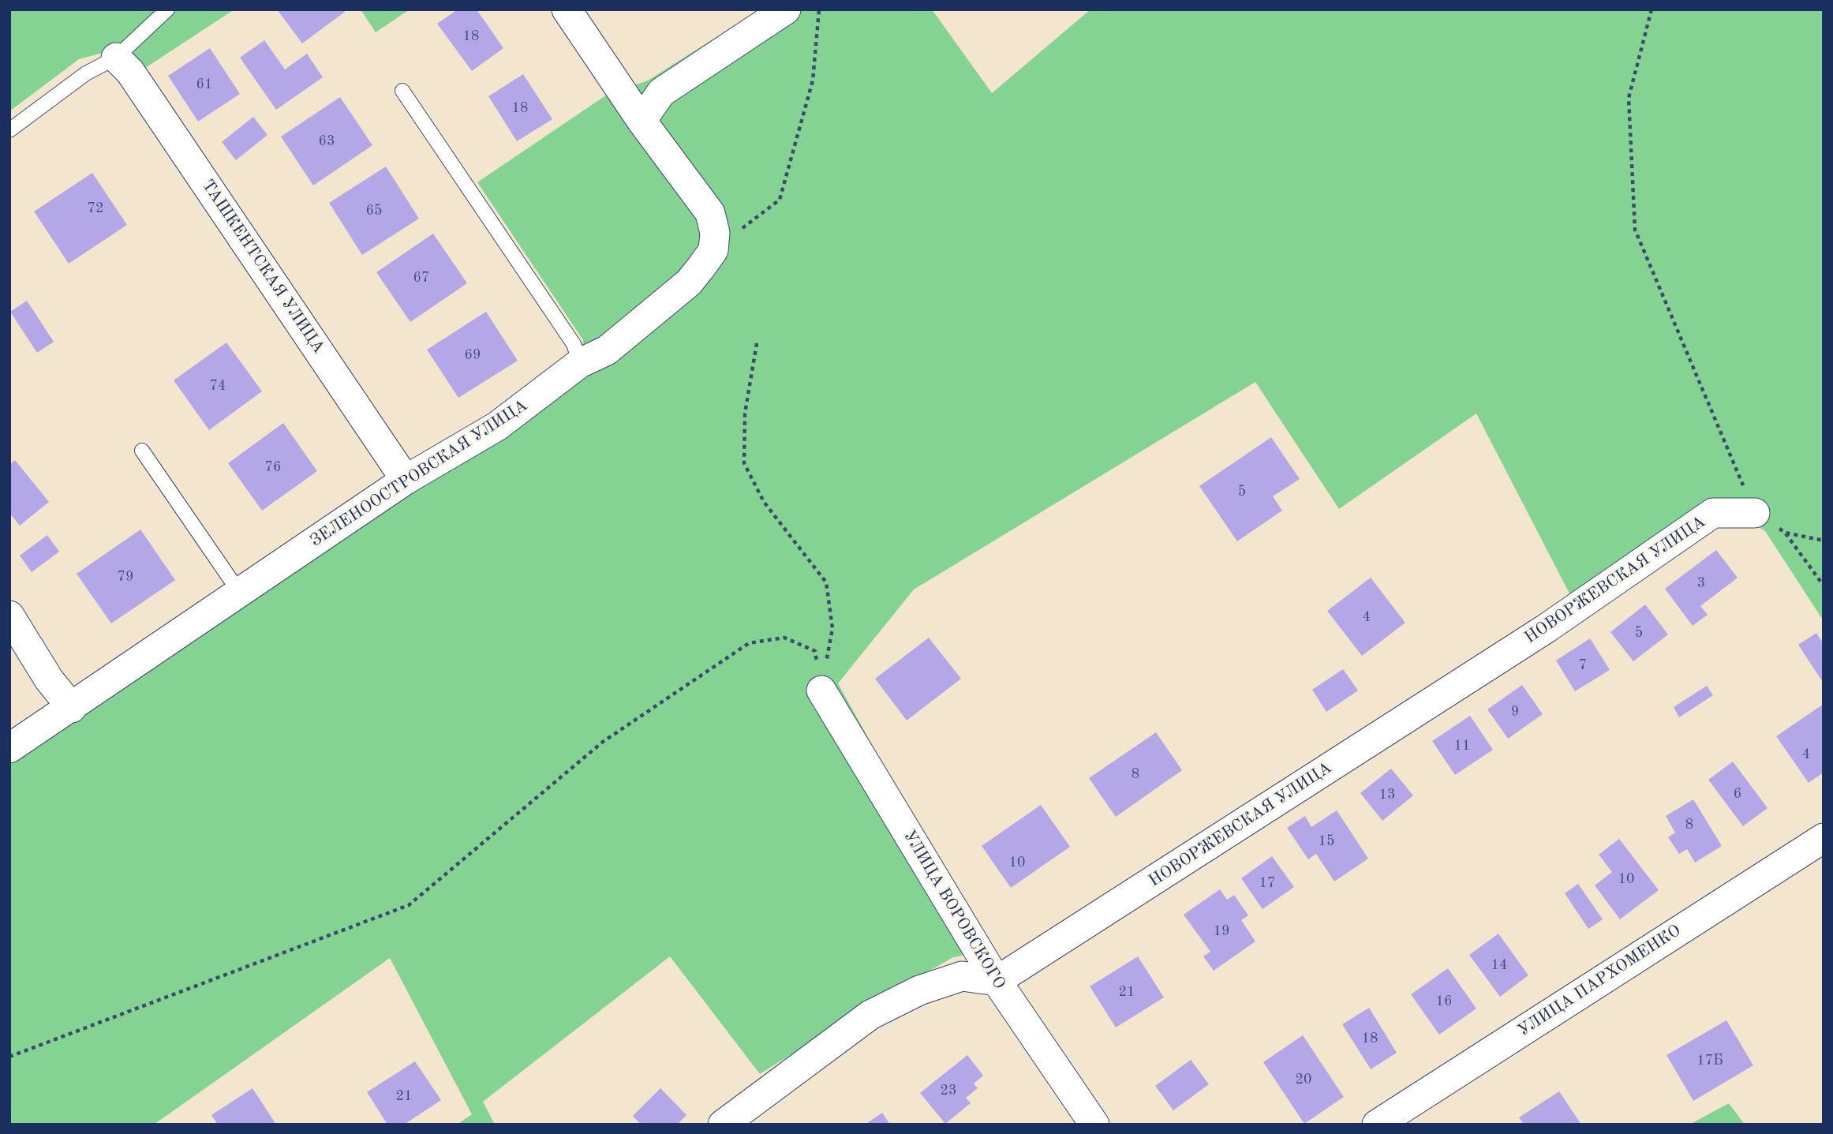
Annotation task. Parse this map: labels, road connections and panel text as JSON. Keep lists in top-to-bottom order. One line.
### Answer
{"streets":{"street":["ТАШКЕНТСКАЯ УЛИЦА","ЗЕЛЕНООСТРОВСКАЯ УЛИЦА","НОВОРЖЕВСКАЯ УЛИЦА","УЛИЦА ВОРОВСКОГО","УЛИЦА ПАРХОМЕНКО"]},"crossings":[["ТАШКЕНТСКАЯ УЛИЦА","ЗЕЛЕНООСТРОВСКАЯ УЛИЦА"],["НОВОРЖЕВСКАЯ УЛИЦА","УЛИЦА ВОРОВСКОГО"]],"house_numbers":["18","61","18","63","72","65","67","69","74","76","5","79","3","4","5","7","9","11","4","8","6","13","8","15","10","10","17","19","14","21","16","18","17Б","20","23","21"]}
